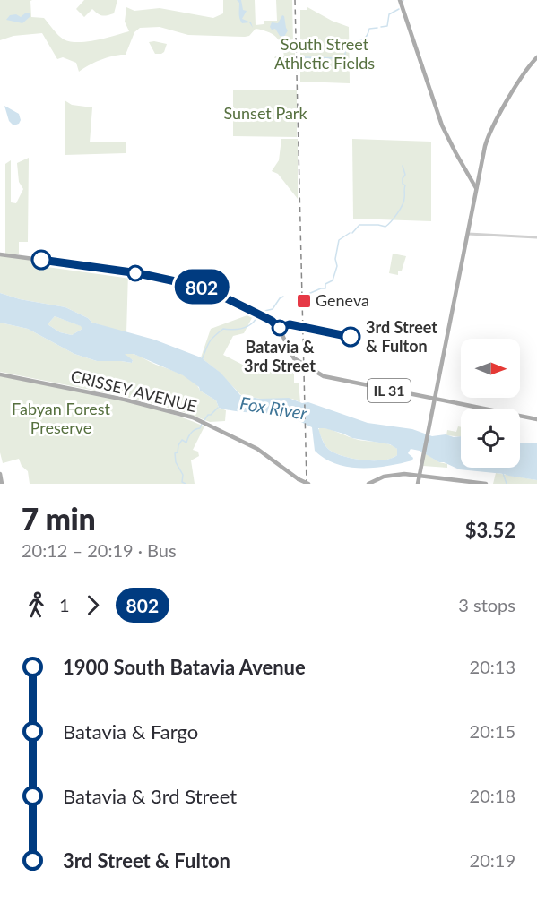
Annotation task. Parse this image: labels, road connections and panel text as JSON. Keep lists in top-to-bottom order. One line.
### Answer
{"streets":{"main road":["IL 31","CRISSEY AVENUE"]},"water":["Fox River"],"parks":["South Street Athletic Fields","Sunset Park","Fabyan Forest Preserve"],"places":{"transit":["Geneva"],"other":["Batavia & 3rd Street","3rd Street & Fulton"]},"lines":["bus line 802"],"north":"right","page":{"on_map":"802","heading":["7 min","20:12 – 20:19 · Bus","$3.52"],"legs":["1","802","3 stops"],"list":[{"name":"1900 South Batavia Avenue","value":"20:13"},{"name":"Batavia & Fargo","value":"20:15"},{"name":"Batavia & 3rd Street","value":"20:18"},{"name":"3rd Street & Fulton","value":"20:19"}]}}
